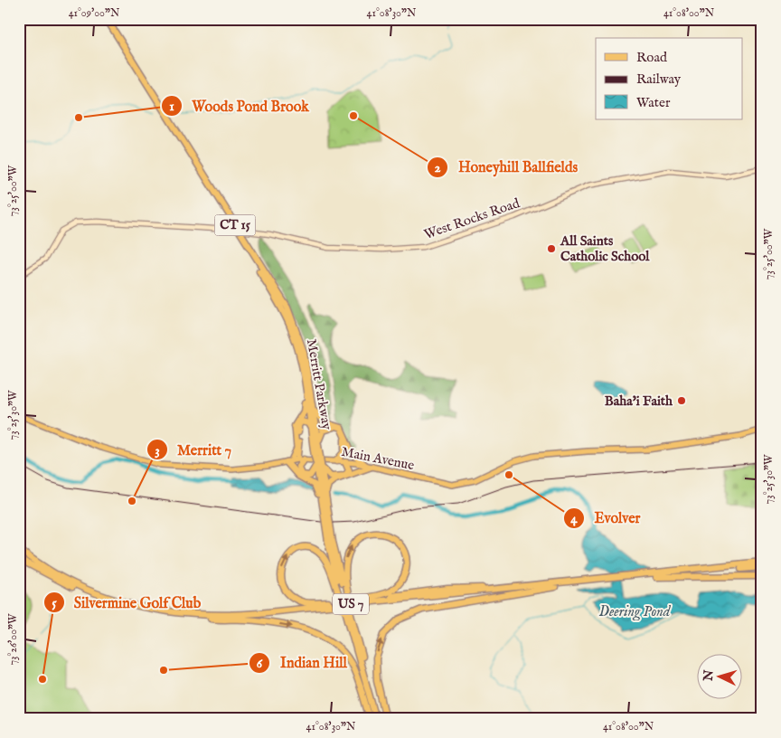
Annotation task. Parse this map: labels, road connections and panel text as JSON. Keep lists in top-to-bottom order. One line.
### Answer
{"streets":{"highway":["CT 15","Merritt Parkway","US 7"],"main road":["West Rocks Road","Main Avenue"]},"water":["Deering Pond"],"places":["Honeyhill Ballfields","Woods Pond Brook","All Saints Catholic School","Baha'i Faith","Evolver","Merritt 7","Indian Hill","Silvermine Golf Club"],"legend":["Road","Railway","Water"],"north":"left","coordinates":["41°09'00\"N","41°08'30\"N","41°08'00\"N","73°25'00\"W","73°25'30\"W","73°26'00\"W"]}
